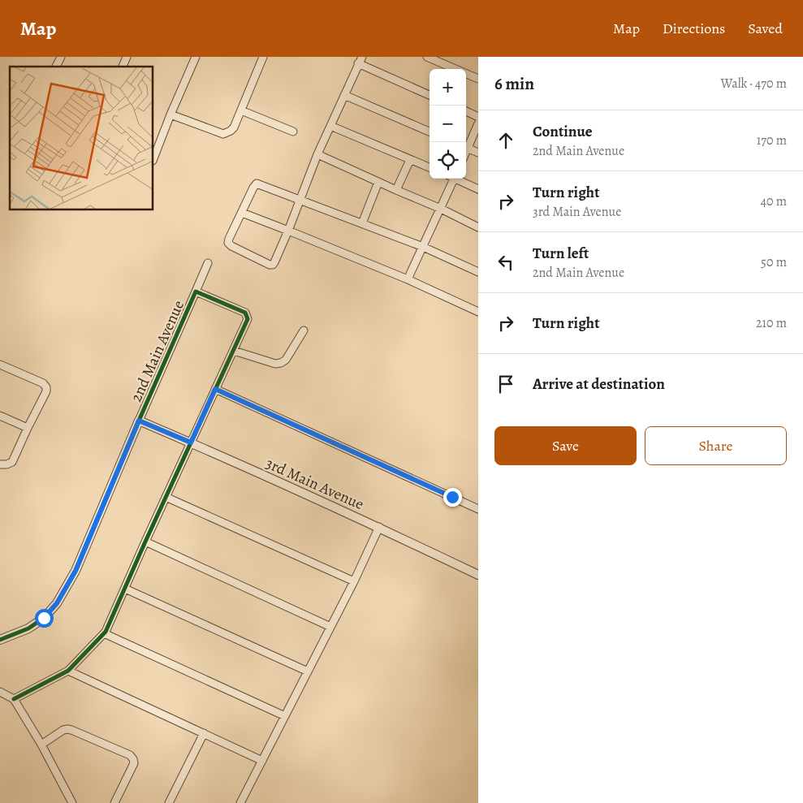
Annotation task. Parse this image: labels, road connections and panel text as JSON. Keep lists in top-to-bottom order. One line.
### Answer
{"streets":{"street":["2nd Main Avenue","3rd Main Avenue"]},"crossings":[["2nd Main Avenue","3rd Main Avenue"]],"page":{"header":"Map","nav":["Map","Directions","Saved"],"heading":["6 min","Walk · 470 m"],"map_buttons":["+","−"],"list":[["Continue","2nd Main Avenue","170 m"],["Turn right","3rd Main Avenue","40 m"],["Turn left","2nd Main Avenue","50 m"],["Turn right","210 m"],"Arrive at destination"],"buttons":["Save","Share"]}}
